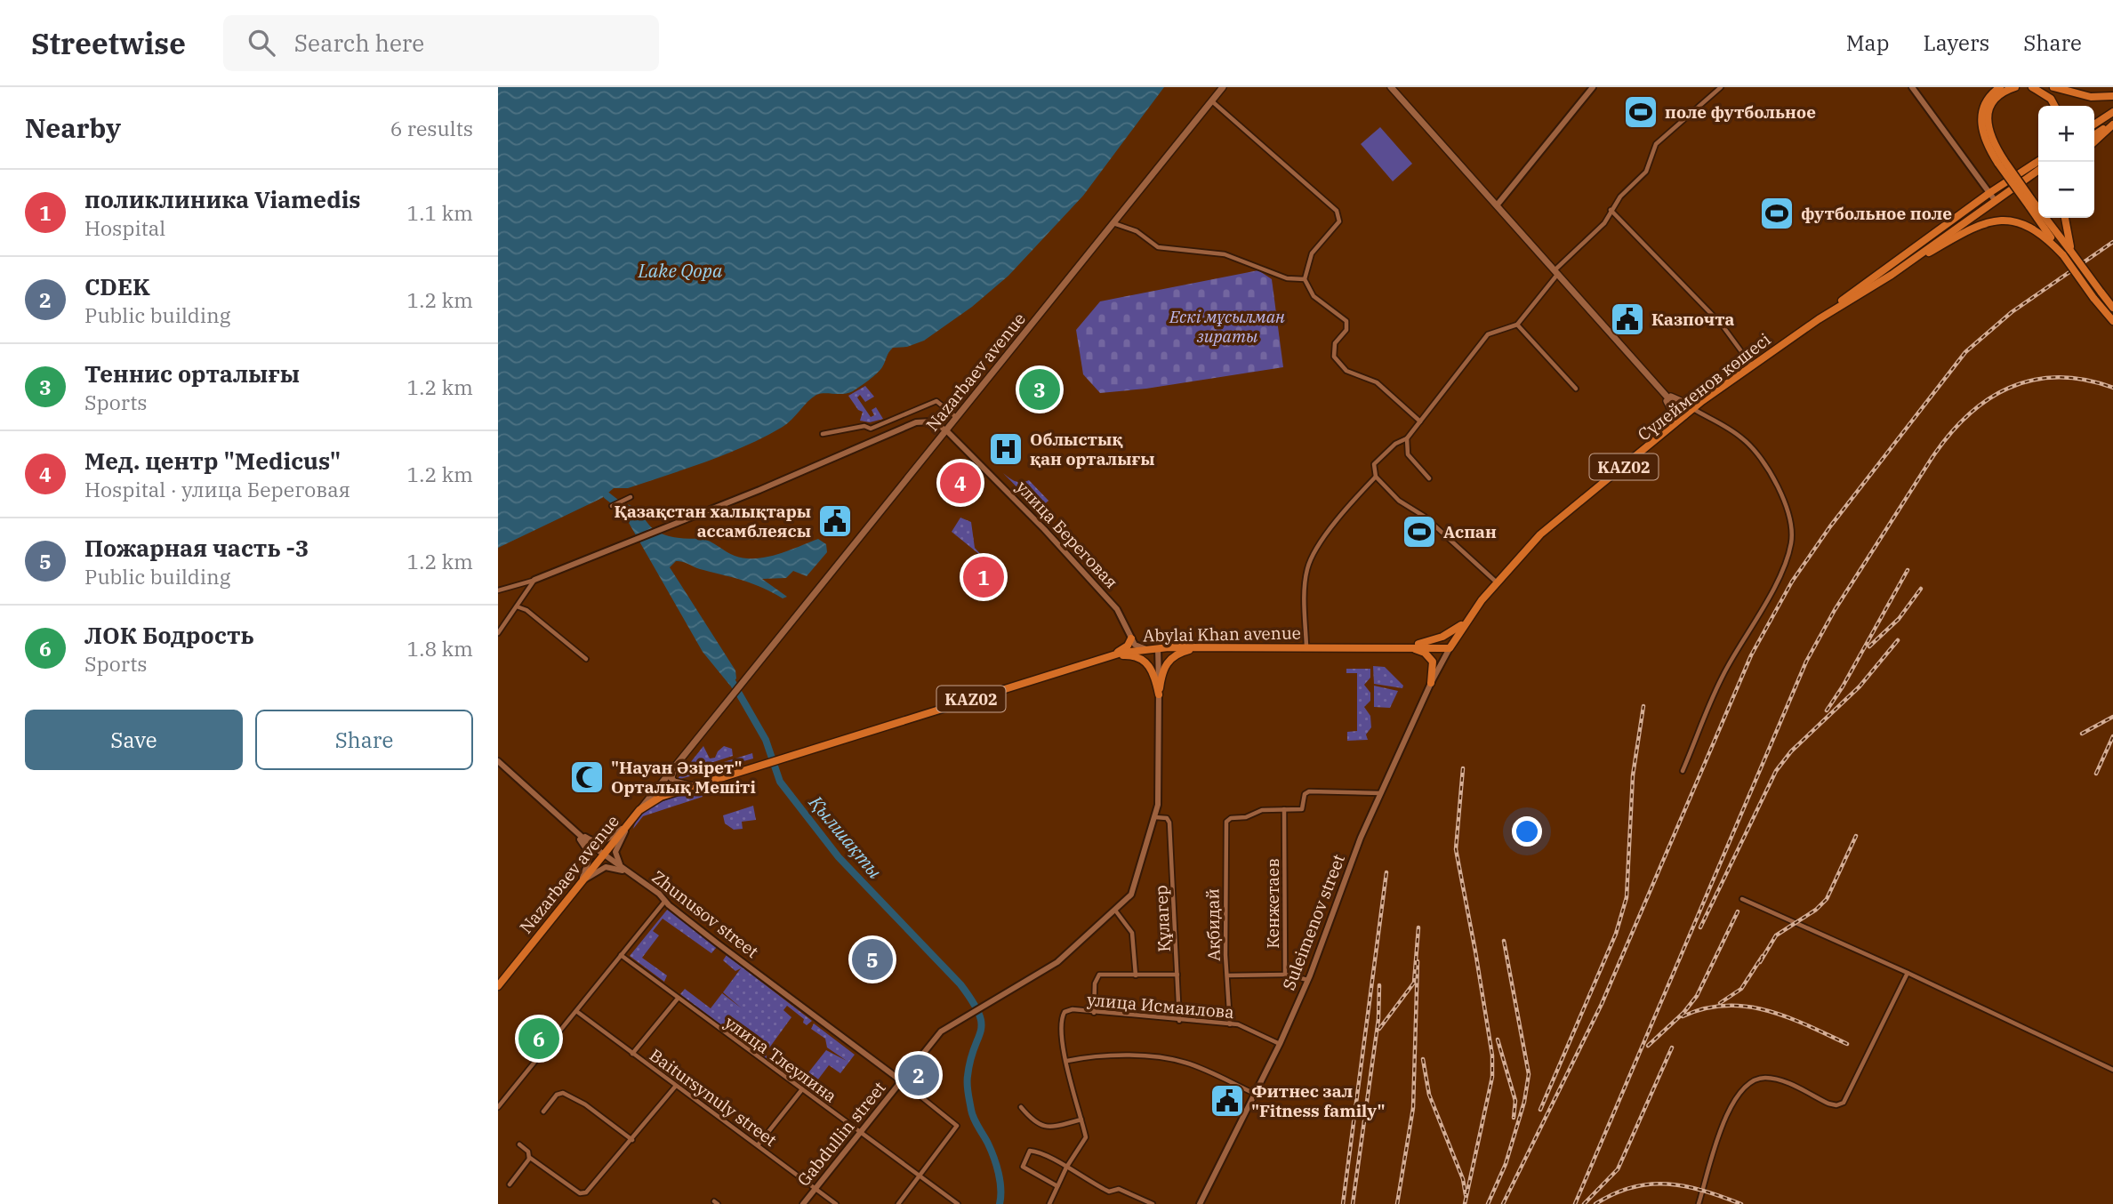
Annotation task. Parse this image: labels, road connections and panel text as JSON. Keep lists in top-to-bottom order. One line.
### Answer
{"streets":{"highway":["Nazarbaev avenue","Сүлейменов көшесі","KАZ02","Abylai Khan avenue"],"street":["улица Береговая","Кенжетаев","Zhunusov street","Құлагер","Suleimenov street","Ақбидай","улица Исмаилова","улица Тлеулина","Baitursynuly street","Gabdullin street"]},"crossings":[["Nazarbaev avenue","KАZ02"],["Nazarbaev avenue","улица Береговая"],["Nazarbaev avenue","Zhunusov street"],["Сүлейменов көшесі","KАZ02"],["Сүлейменов көшесі","Abylai Khan avenue"],["Сүлейменов көшесі","Suleimenov street"],["KАZ02","Abylai Khan avenue"],["Abylai Khan avenue","Suleimenov street"],["Abylai Khan avenue","Gabdullin street"],["Кенжетаев","Ақбидай"],["Zhunusov street","Gabdullin street"],["Құлагер","улица Исмаилова"],["Құлагер","Gabdullin street"],["Suleimenov street","улица Исмаилова"],["Ақбидай","улица Исмаилова"],["улица Тлеулина","Gabdullin street"],["Baitursynuly street","Gabdullin street"]],"water":["Lake Qopa","Қылшақты"],"parks":["Ескі мұсылман зираты"],"places":{"sports":["поле футбольное","футбольное поле","Аспан"],"public building":["Казпочта","Қазақстан халықтары ассамблеясы","Фитнес зал \"Fitness family\""],"hospital":["Облыстық қан орталығы"],"mosque":["\"Науан Әзірет\" Орталық Мешіті"]},"page":{"header":"Streetwise","search":"Search here","nav":["Map","Layers","Share"],"heading":["Nearby","6 results"],"map_buttons":["+","−"],"list":[{"mark":"1","name":"поликлиника Viamedis","note":"Hospital","value":"1.1 km"},{"mark":"2","name":"CDEK","note":"Public building","value":"1.2 km"},{"mark":"3","name":"Теннис орталығы","note":"Sports","value":"1.2 km"},{"mark":"4","name":"Мед. центр \"Medicus\"","note":"Hospital · улица Береговая","value":"1.2 km"},{"mark":"5","name":"Пожарная часть -3","note":"Public building","value":"1.2 km"},{"mark":"6","name":"ЛОК Бодрость","note":"Sports","value":"1.8 km"}],"pins":["3","4","1","5","6","2"],"buttons":["Save","Share"]}}
